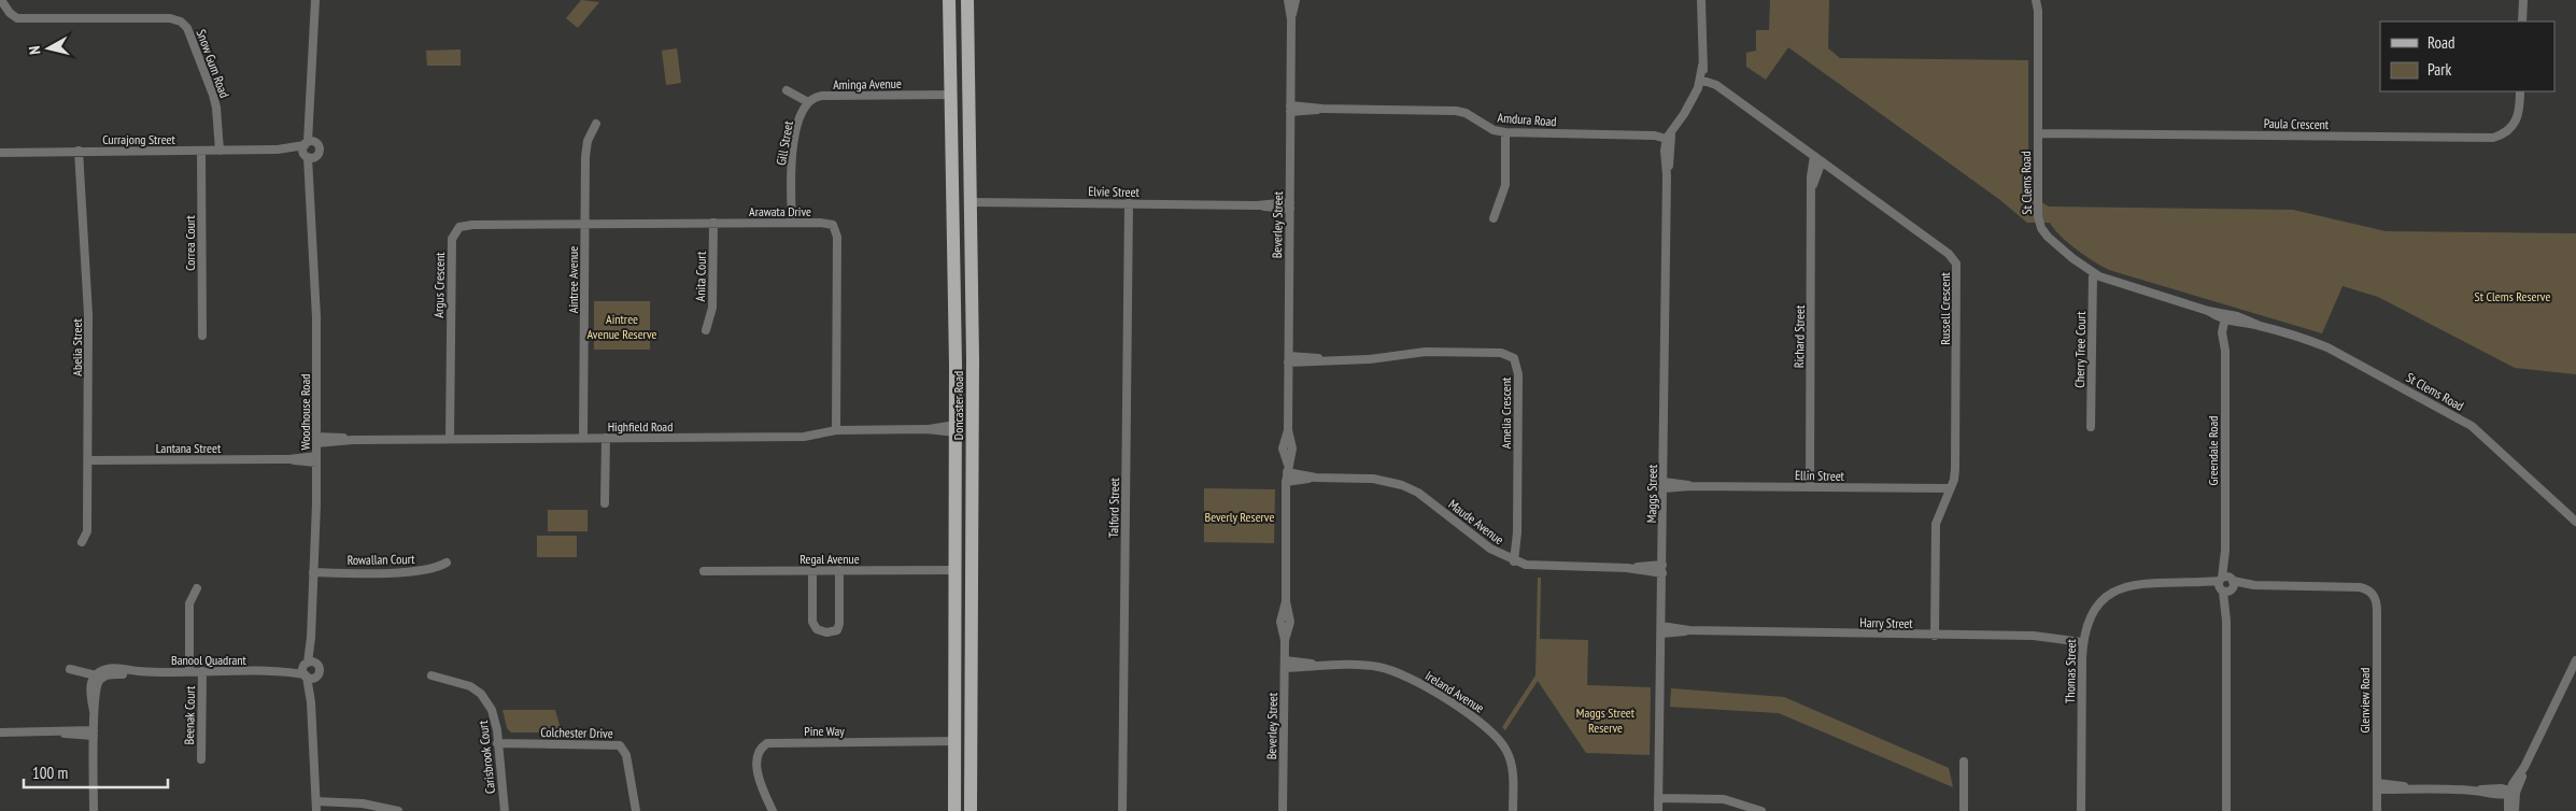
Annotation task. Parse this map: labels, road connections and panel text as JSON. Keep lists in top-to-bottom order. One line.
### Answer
{"streets":{"main road":["Doncaster Road"],"street":["Snow Gum Road","Aminga Avenue","Amdura Road","Paula Crescent","Currajong Street","Gill Street","St Clems Road","Elvie Street","Arawata Drive","Beverley Street","Correa Court","Anita Court","Aintree Avenue","Argus Crescent","Russell Crescent","Richard Street","Abelia Street","Cherry Tree Court","Woodhouse Road","Amelia Crescent","Highfield Road","Lantana Street","Greendale Road","Ellin Street","Maggs Street","Talford Street","Maude Avenue","Regal Avenue","Rowallan Court","Harry Street","Banool Quadrant","Thomas Street","Ireland Avenue","Glenview Road","Beenak Court","Pine Way","Colchester Drive","Carisbrook Court"]},"crossings":[["Snow Gum Road","Currajong Street"],["Aminga Avenue","Gill Street"],["Aminga Avenue","Doncaster Road"],["Amdura Road","Beverley Street"],["Amdura Road","Maggs Street"],["Paula Crescent","St Clems Road"],["Currajong Street","Correa Court"],["Currajong Street","Abelia Street"],["Currajong Street","Woodhouse Road"],["Gill Street","Arawata Drive"],["St Clems Road","Cherry Tree Court"],["St Clems Road","Greendale Road"],["Elvie Street","Beverley Street"],["Elvie Street","Doncaster Road"],["Elvie Street","Talford Street"],["Arawata Drive","Anita Court"],["Arawata Drive","Aintree Avenue"],["Arawata Drive","Argus Crescent"],["Arawata Drive","Highfield Road"],["Beverley Street","Amelia Crescent"],["Beverley Street","Maude Avenue"],["Beverley Street","Ireland Avenue"],["Aintree Avenue","Argus Crescent"],["Aintree Avenue","Highfield Road"],["Argus Crescent","Highfield Road"],["Russell Crescent","Richard Street"],["Russell Crescent","Ellin Street"],["Russell Crescent","Maggs Street"],["Russell Crescent","Harry Street"],["Richard Street","Ellin Street"],["Abelia Street","Lantana Street"],["Doncaster Road","Highfield Road"],["Doncaster Road","Regal Avenue"],["Doncaster Road","Pine Way"],["Woodhouse Road","Highfield Road"],["Woodhouse Road","Lantana Street"],["Woodhouse Road","Rowallan Court"],["Woodhouse Road","Banool Quadrant"],["Amelia Crescent","Maude Avenue"],["Greendale Road","Thomas Street"],["Ellin Street","Maggs Street"],["Maggs Street","Maude Avenue"],["Maggs Street","Harry Street"],["Harry Street","Thomas Street"],["Banool Quadrant","Beenak Court"],["Thomas Street","Glenview Road"],["Colchester Drive","Carisbrook Court"]],"parks":["St Clems Reserve","Aintree Avenue Reserve","Beverly Reserve","Maggs Street Reserve"],"legend":["Road","Park"],"scale_bar":"100 m","north":"left"}
